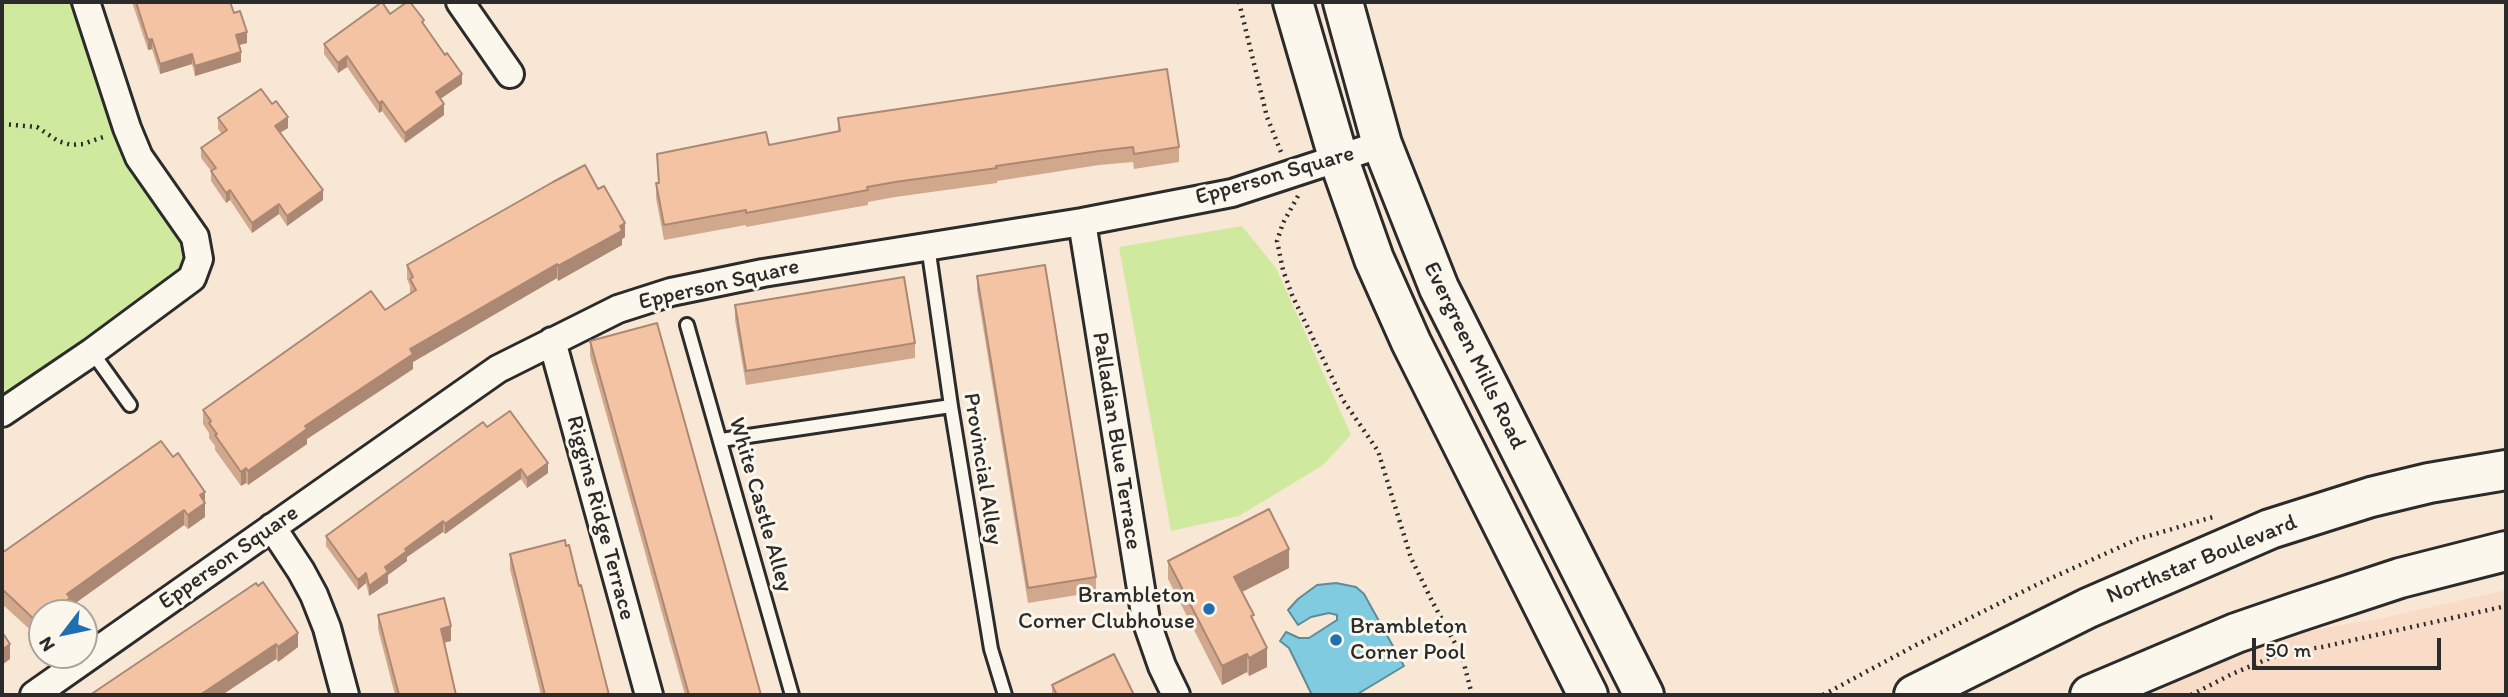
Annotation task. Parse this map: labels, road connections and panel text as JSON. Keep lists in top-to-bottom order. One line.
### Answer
{"streets":{"main road":["Evergreen Mills Road","Northstar Boulevard"],"street":["Epperson Square","Palladian Blue Terrace","Riggins Ridge Terrace"],"lane":["Provincial Alley","White Castle Alley"]},"crossings":[["Epperson Square","Evergreen Mills Road"],["Epperson Square","Palladian Blue Terrace"],["Epperson Square","Provincial Alley"],["Epperson Square","Riggins Ridge Terrace"]],"places":["Brambleton Corner Clubhouse","Brambleton Corner Pool"],"scale_bar":"50 m","north":"bottom left"}
